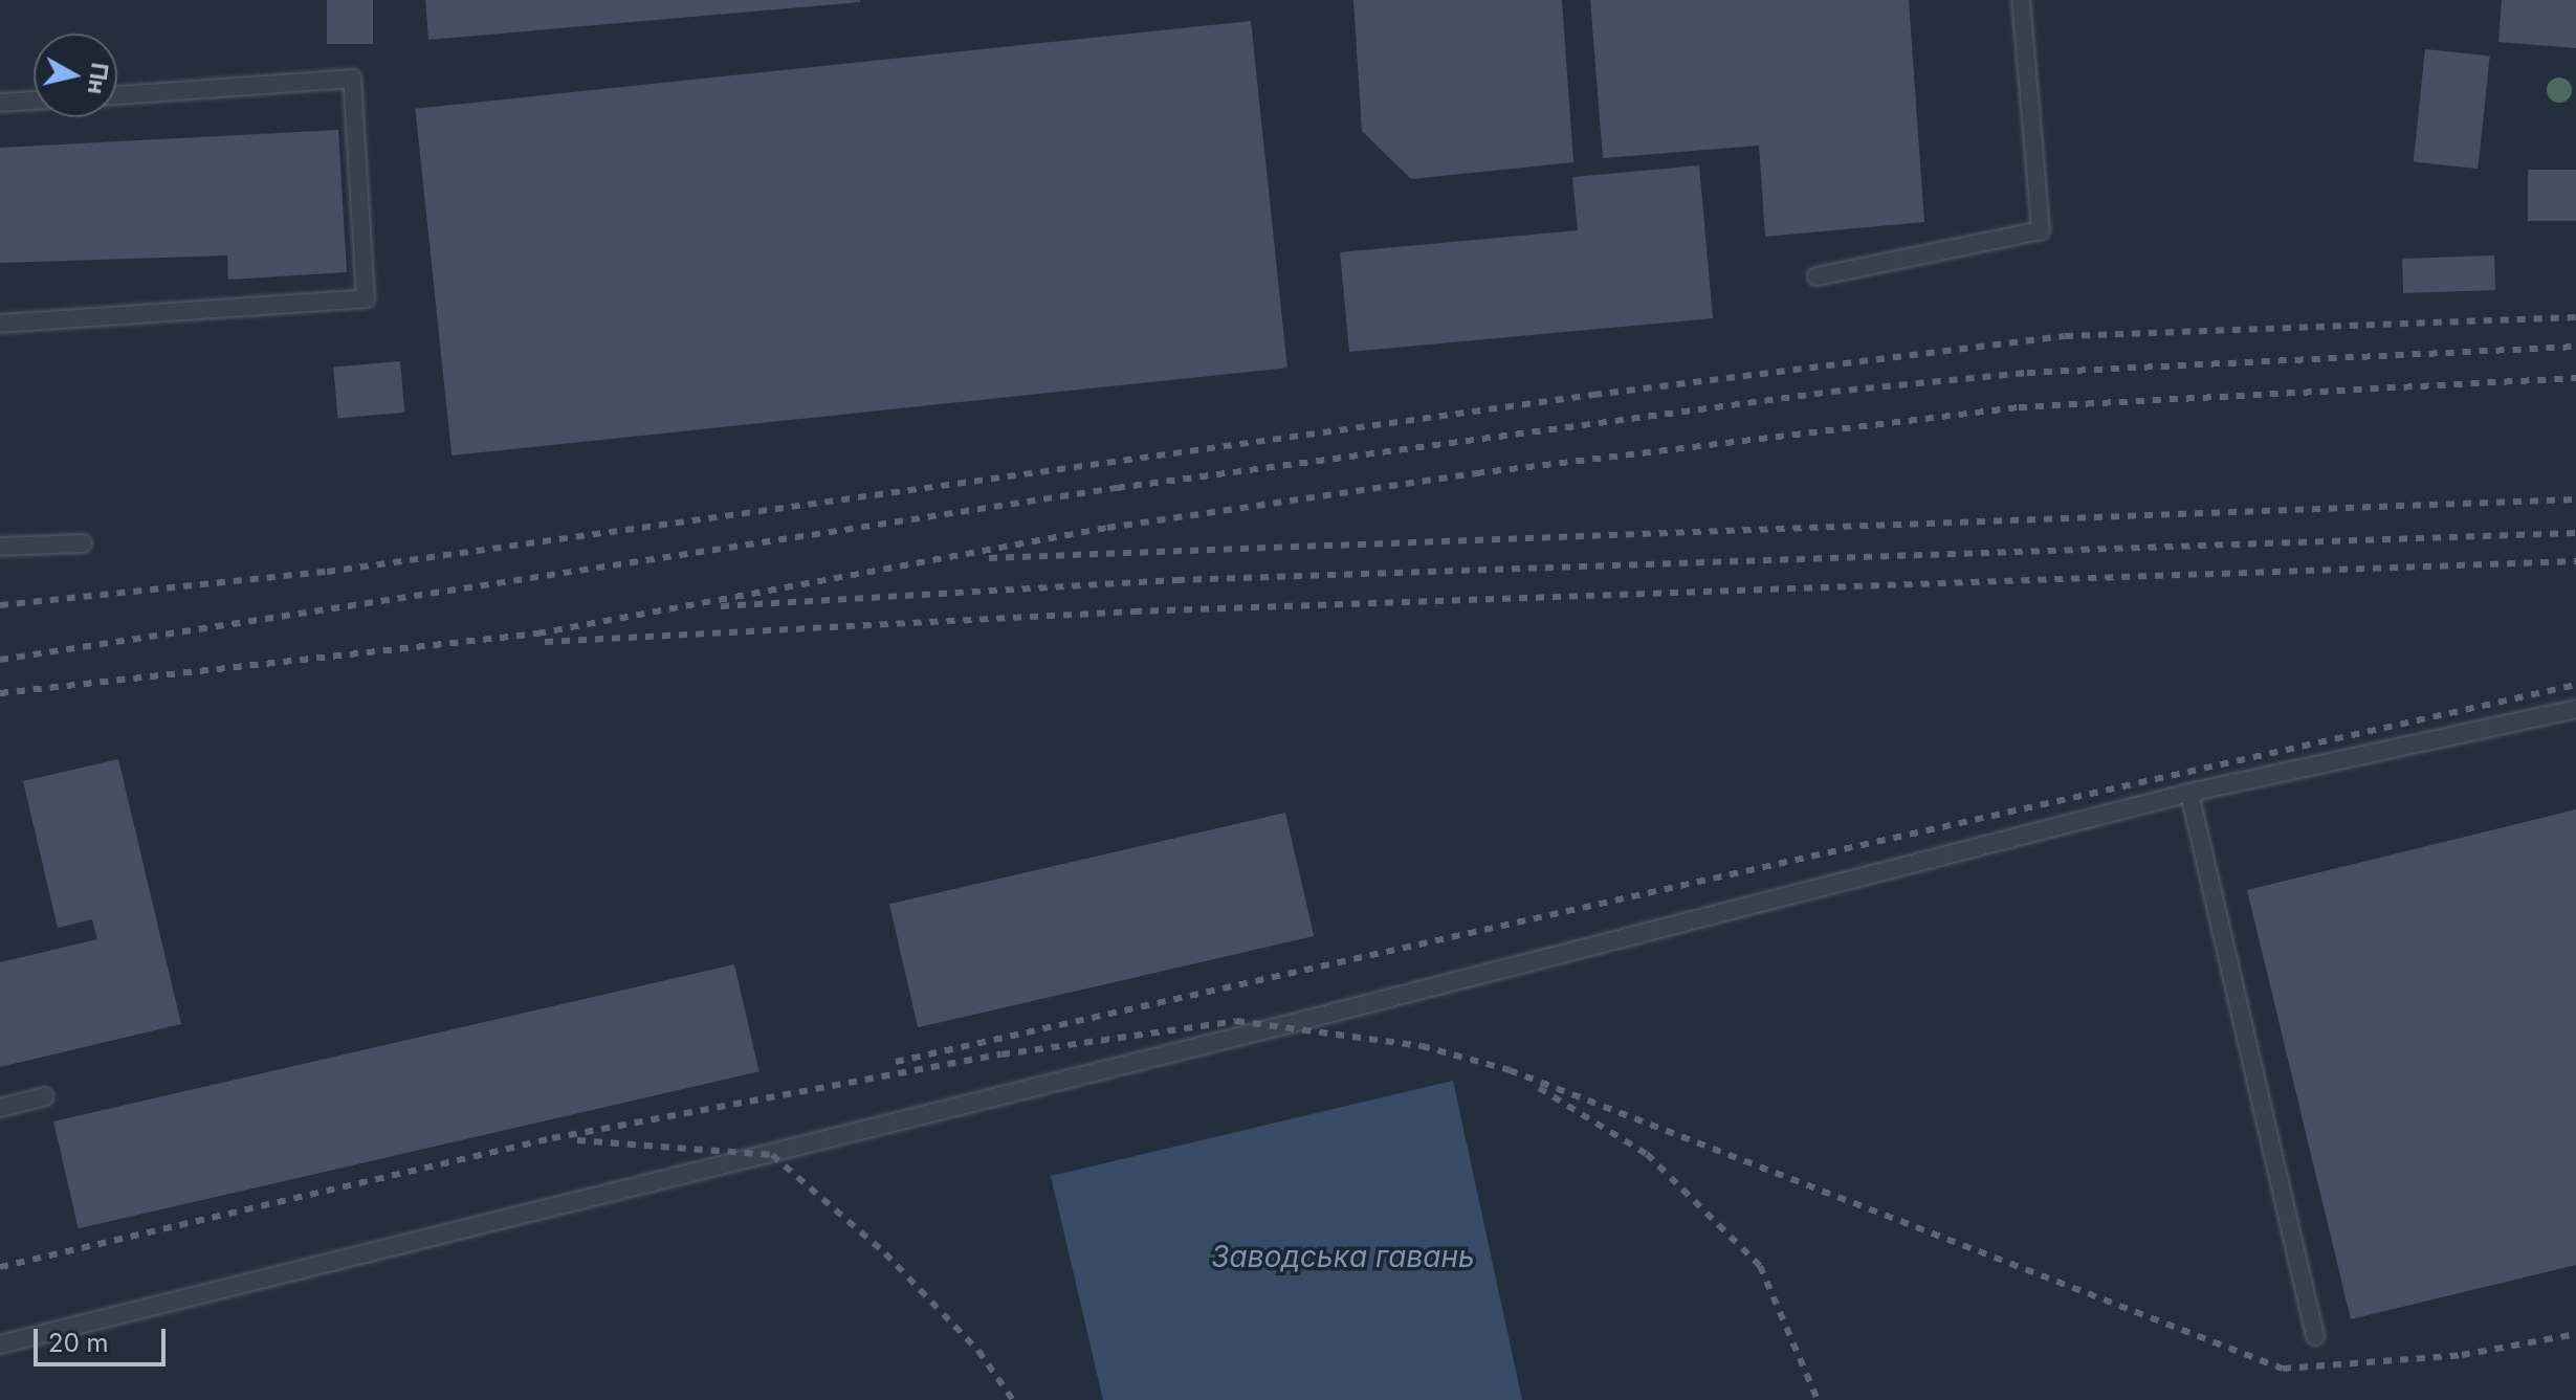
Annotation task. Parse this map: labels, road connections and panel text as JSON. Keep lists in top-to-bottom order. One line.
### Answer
{"water":["Заводська гавань"],"scale_bar":"20 m","north":"right"}
